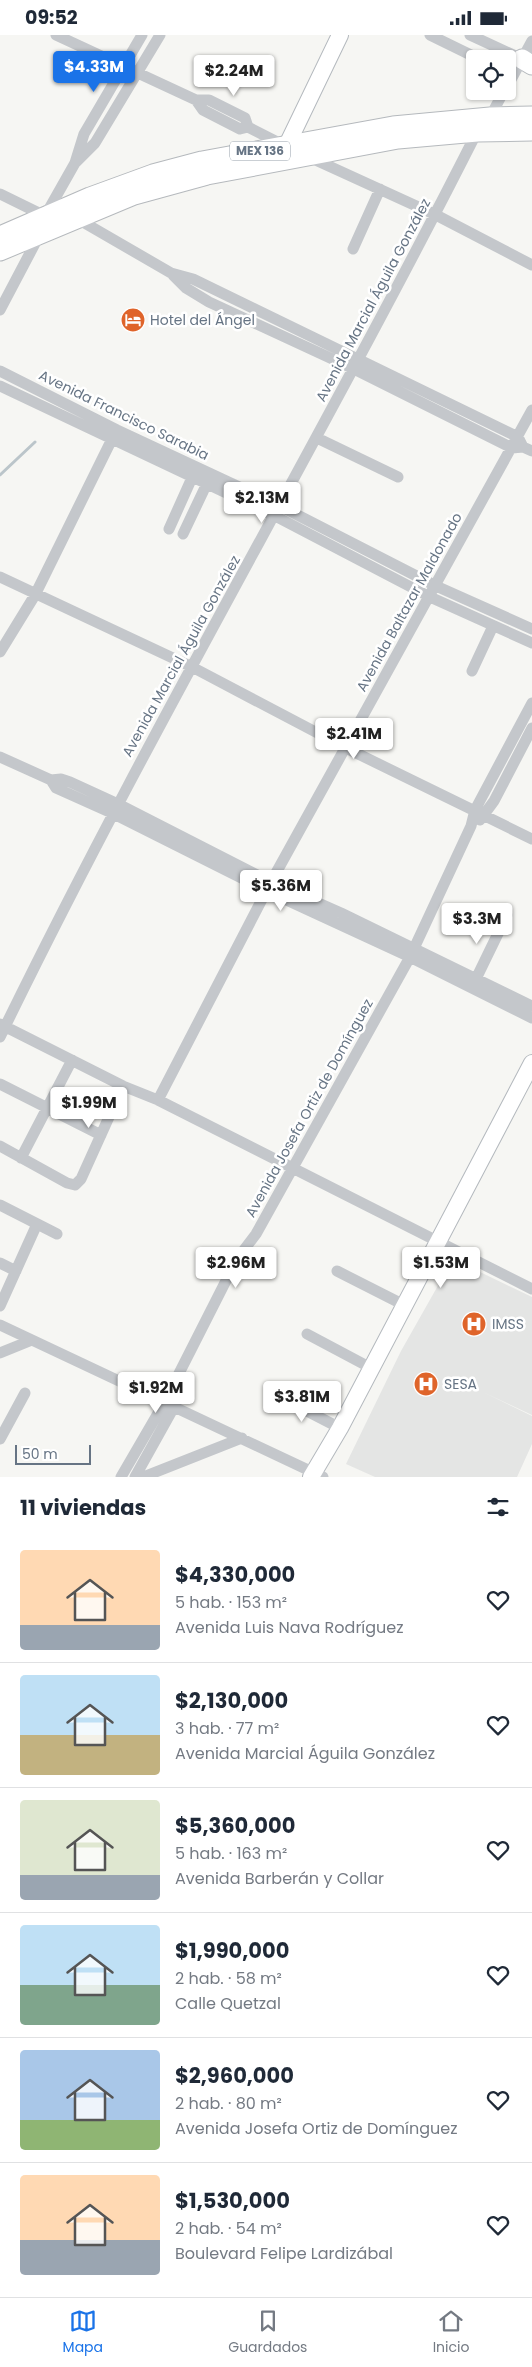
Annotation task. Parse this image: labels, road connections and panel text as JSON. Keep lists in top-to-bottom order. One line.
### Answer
{"streets":{"main road":["MEX 136"],"street":["Avenida Marcial Águila González","Avenida Francisco Sarabia","Avenida Baltazar Maldonado","Avenida Josefa Ortiz de Domínguez"]},"crossings":[["MEX 136","Avenida Marcial Águila González"],["Avenida Marcial Águila González","Avenida Francisco Sarabia"],["Avenida Francisco Sarabia","Avenida Baltazar Maldonado"]],"places":{"hotel":["Hotel del Ángel"],"hospital":["IMSS","SESA"]},"scale_bar":"50 m","page":{"status":"09:52","price":["$4.33M","$2.24M","$2.13M","$2.41M","$5.36M","$3.3M","$1.99M","$2.96M","$1.53M","$1.92M","$3.81M"],"scale":"50 m","heading":"11 viviendas","list":[{"name":"$4,330,000","note":"5 hab. · 153 m² · Avenida Luis Nava Rodríguez"},{"name":"$2,130,000","note":"3 hab. · 77 m² · Avenida Marcial Águila González"},{"name":"$5,360,000","note":"5 hab. · 163 m² · Avenida Barberán y Collar"},{"name":"$1,990,000","note":"2 hab. · 58 m² · Calle Quetzal"},{"name":"$2,960,000","note":"2 hab. · 80 m² · Avenida Josefa Ortiz de Domínguez"},{"name":"$1,530,000","note":"2 hab. · 54 m² · Boulevard Felipe Lardizábal"}],"tabs":["Mapa","Guardados","Inicio"]}}
